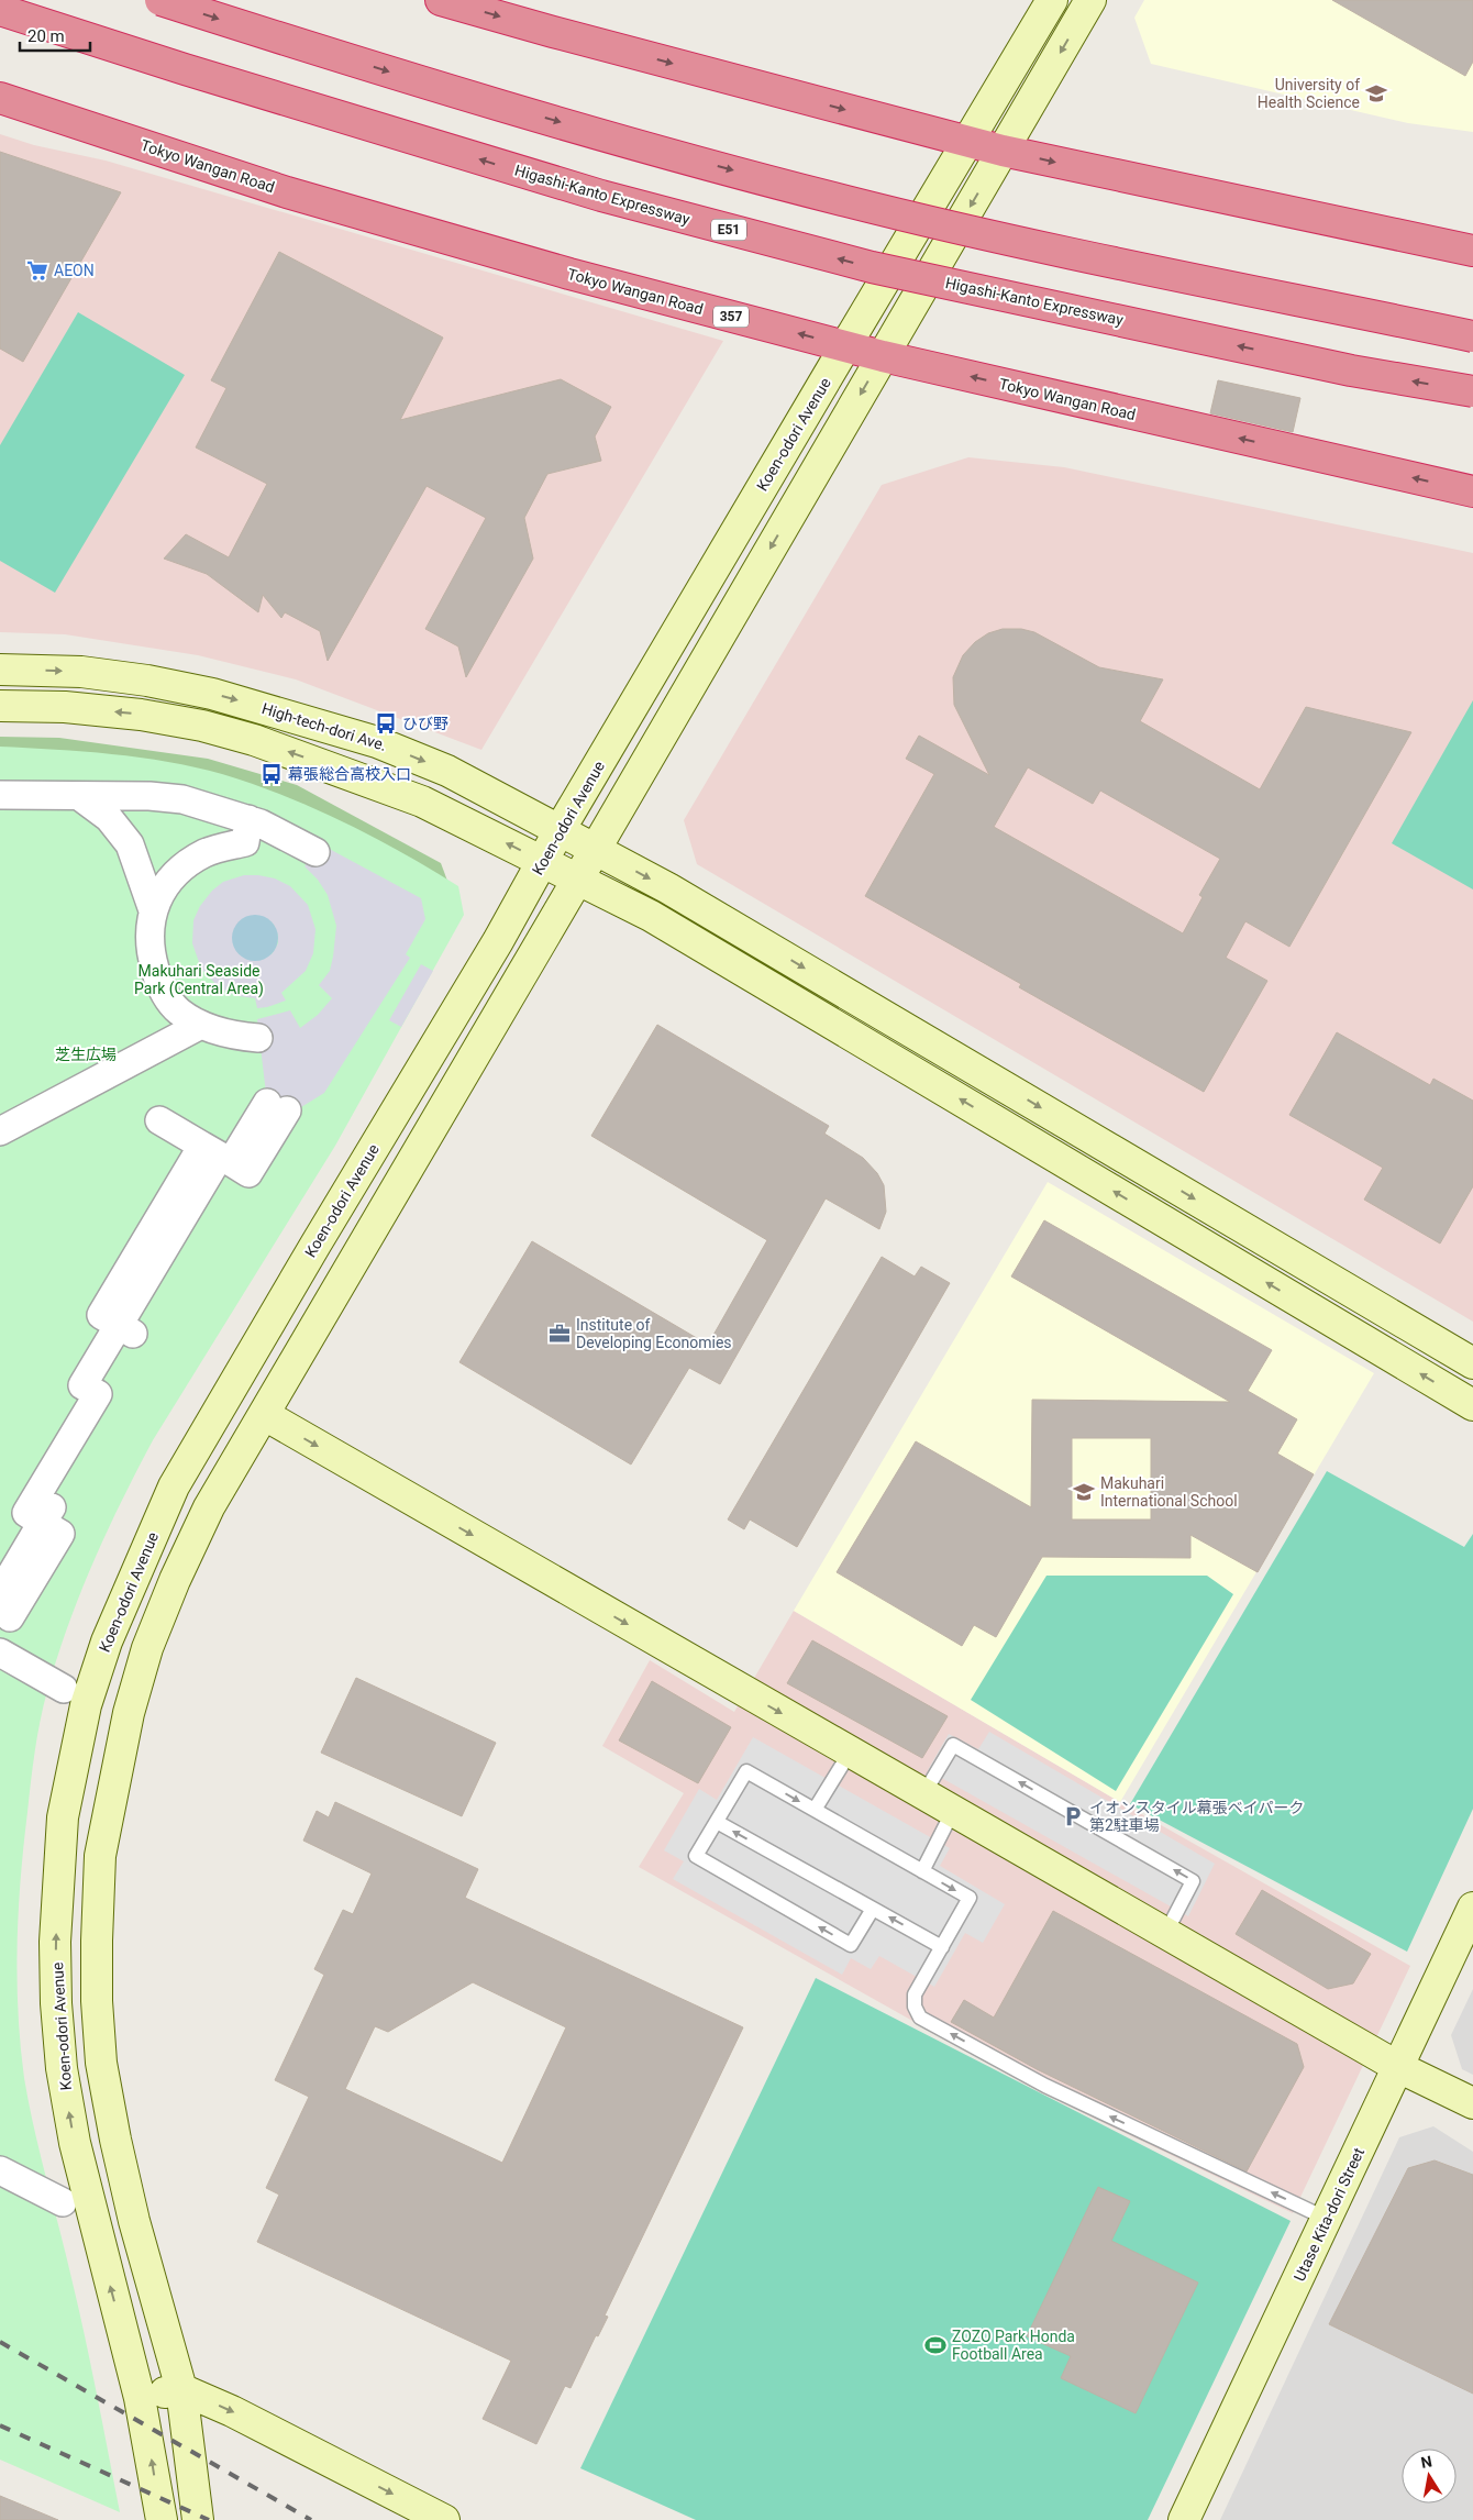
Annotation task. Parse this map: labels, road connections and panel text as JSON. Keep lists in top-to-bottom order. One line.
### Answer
{"streets":{"highway":["Tokyo Wangan Road","Higashi-Kanto Expressway","E51","357"],"street":["Koen-odori Avenue","High-tech-dori Ave.","Utase Kita-dori Street"]},"crossings":[["Tokyo Wangan Road","Koen-odori Avenue"],["Koen-odori Avenue","High-tech-dori Ave."]],"parks":["Makuhari Seaside Park (Central Area)","芝生広場"],"places":{"school or university":["University of Health Science","Makuhari International School"],"supermarket":["AEON"],"bus stop":["ひび野","幕張総合高校入口"],"office":["Institute of Developing Economies"],"parking":["イオンスタイル幕張ベイパーク 第2駐車場"],"sports":["ZOZO Park Honda Football Area"]},"scale_bar":"20 m","north":"top"}
